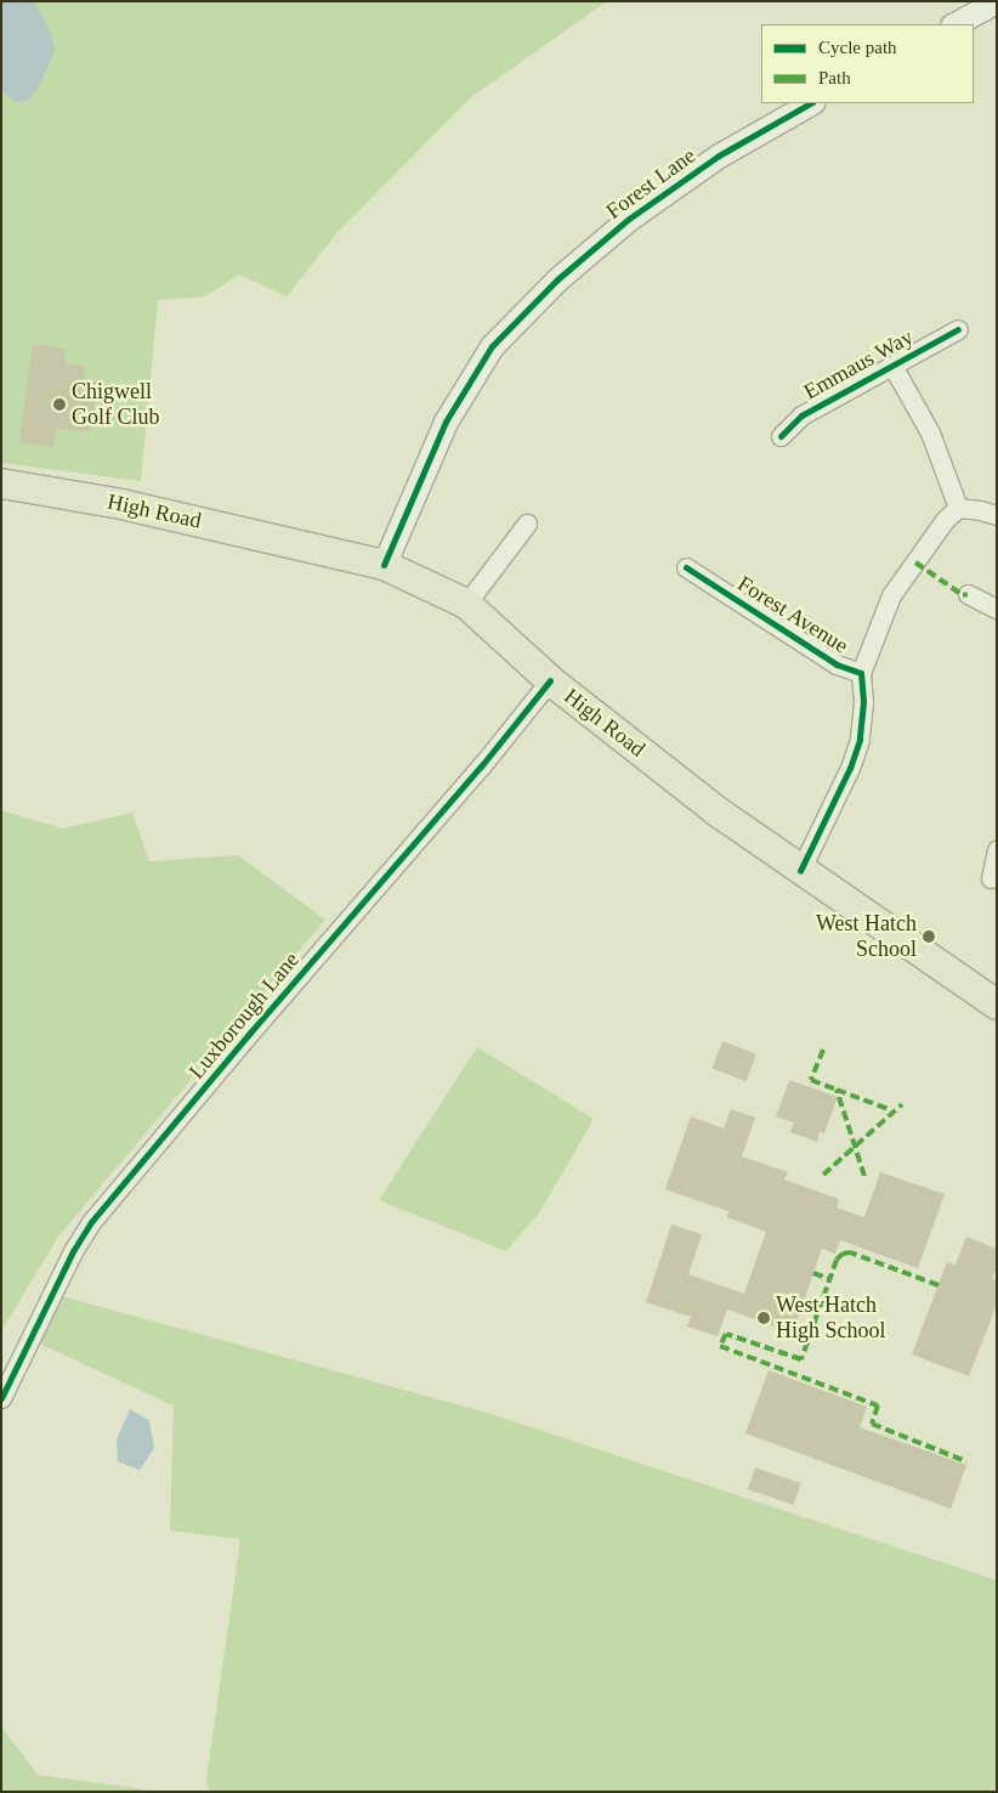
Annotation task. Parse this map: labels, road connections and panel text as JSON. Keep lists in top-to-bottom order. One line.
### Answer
{"streets":{"main road":["High Road"],"street":["Forest Lane","Emmaus Way","Forest Avenue","Luxborough Lane"]},"crossings":[["Forest Lane","High Road"],["High Road","Forest Avenue"],["High Road","Luxborough Lane"]],"places":["Chigwell Golf Club","West Hatch School","West Hatch High School"],"legend":["Cycle path","Path"]}
